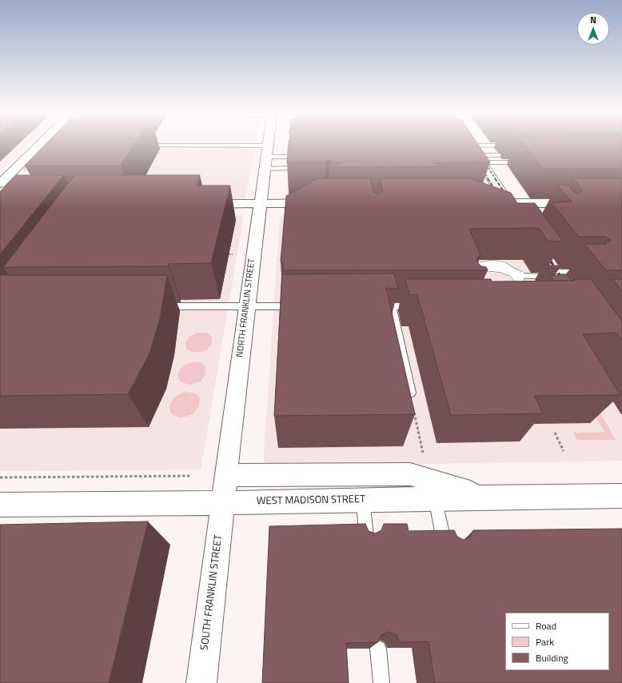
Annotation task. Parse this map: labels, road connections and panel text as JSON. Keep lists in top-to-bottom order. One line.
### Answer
{"streets":{"main road":["NORTH FRANKLIN STREET","WEST MADISON STREET","SOUTH FRANKLIN STREET"]},"crossings":[["NORTH FRANKLIN STREET","WEST MADISON STREET"],["NORTH FRANKLIN STREET","SOUTH FRANKLIN STREET"],["WEST MADISON STREET","SOUTH FRANKLIN STREET"]],"legend":["Road","Park","Building"],"north":"top"}
